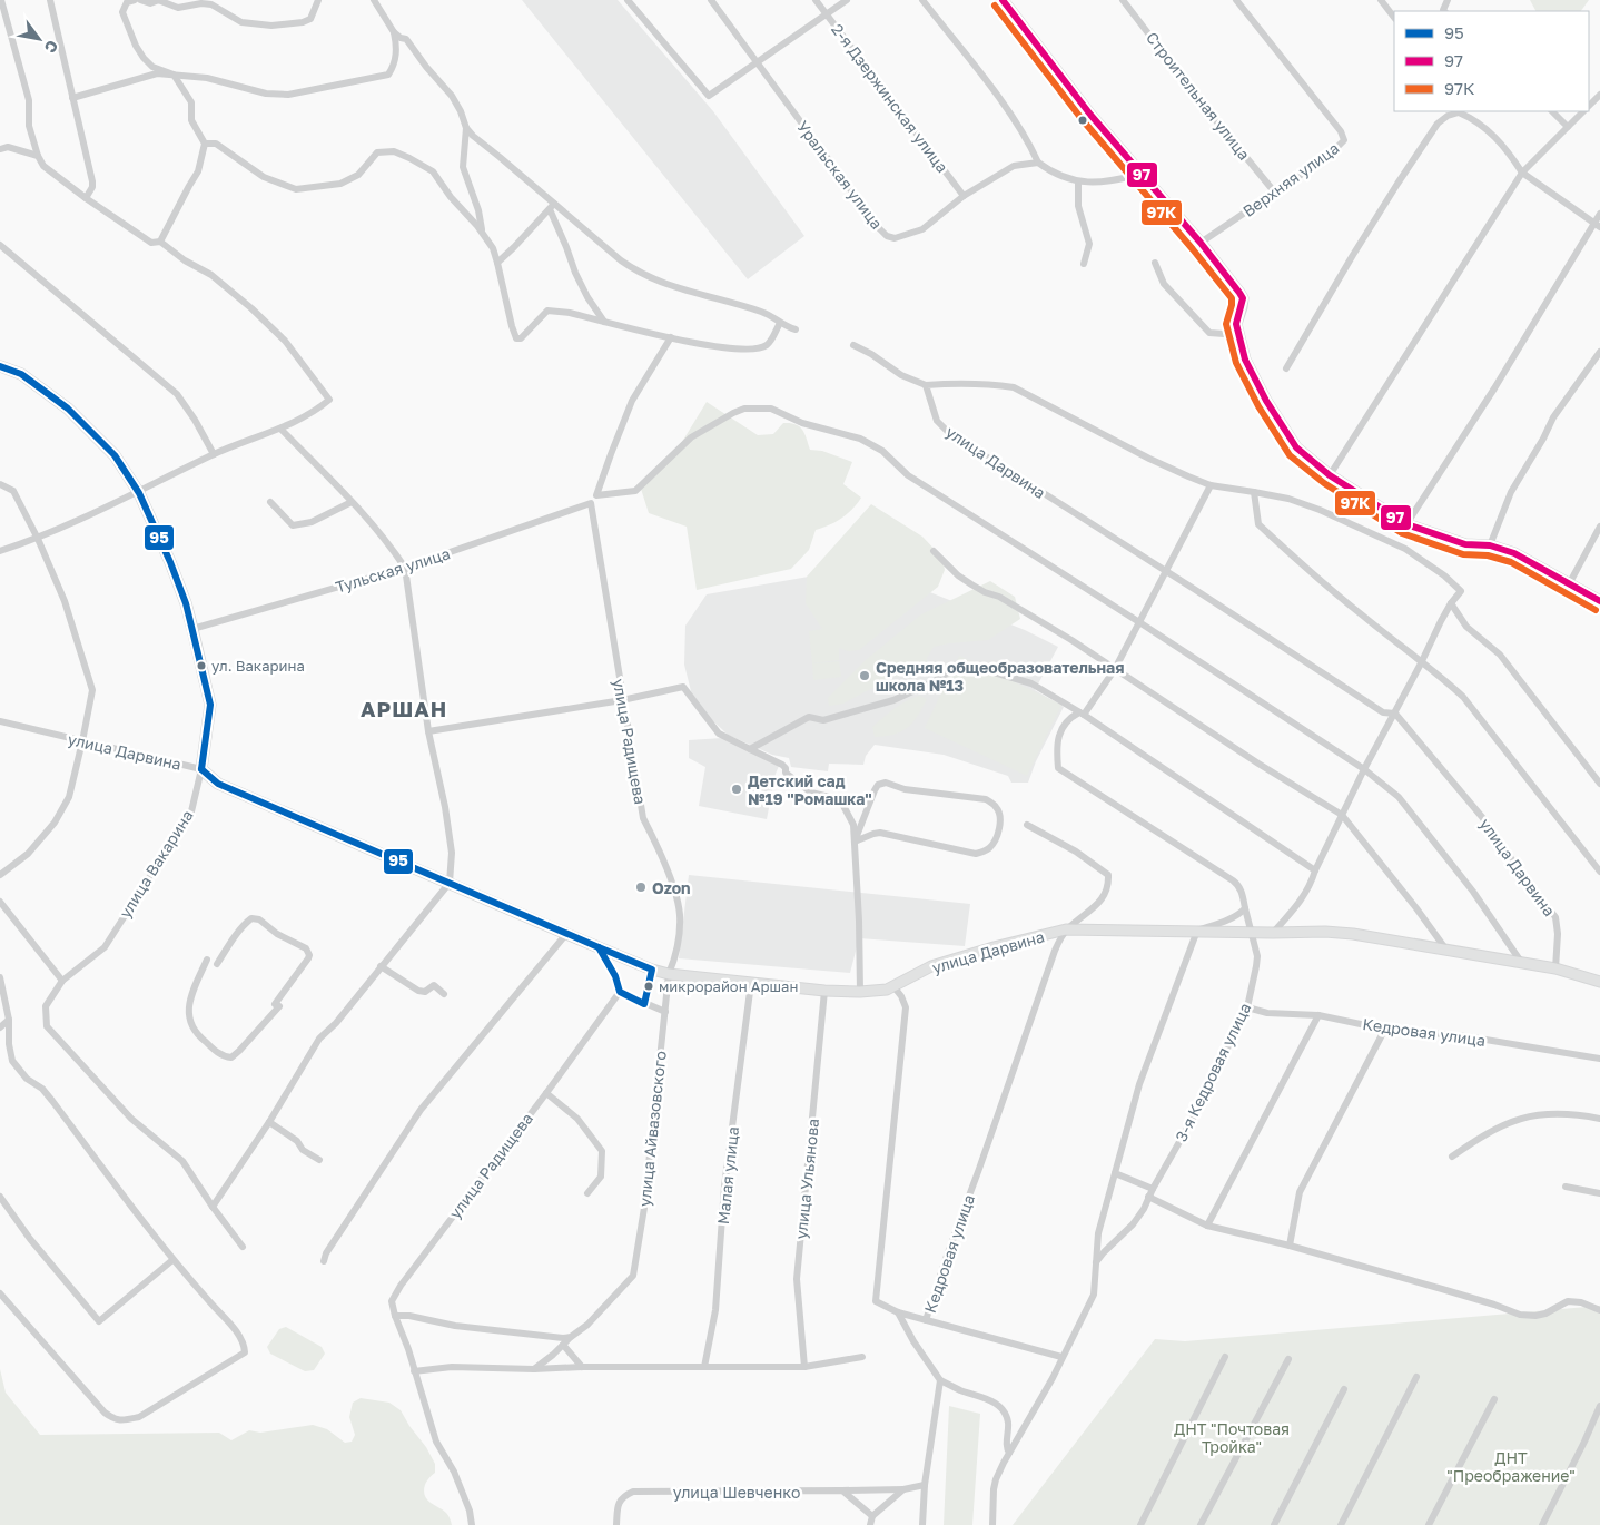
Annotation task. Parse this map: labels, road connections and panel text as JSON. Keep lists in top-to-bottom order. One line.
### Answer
{"streets":{"street":["Строительная улица","2-я Дзержинская улица","Уральская улица","Верхняя улица","улица Дарвина","Тульская улица","улица Радищева","улица Вакарина","Кедровая улица","3-я Кедровая улица","улица Айвазовского","Малая улица","улица Ульянова","улица Шевченко"]},"crossings":[["Строительная улица","Верхняя улица"],["2-я Дзержинская улица","Уральская улица"],["улица Дарвина","улица Радищева"],["улица Дарвина","улица Вакарина"],["улица Дарвина","Кедровая улица"],["улица Дарвина","3-я Кедровая улица"],["улица Дарвина","улица Айвазовского"],["улица Дарвина","Малая улица"],["улица Дарвина","улица Ульянова"],["Тульская улица","улица Радищева"],["Тульская улица","улица Вакарина"],["улица Радищева","улица Айвазовского"],["Кедровая улица","3-я Кедровая улица"]],"districts":["АРШАН"],"parks":["ДНТ \"Почтовая Тройка\"","ДНТ \"Преображение\""],"places":["ул. Вакарина","Средняя общеобразовательная школа №13","Детский сад №19 \"Ромашка\"","Ozon","микрорайон Аршан"],"lines":["transit line 97","transit line 97К","transit line 95"],"legend":["95","97","97К"],"north":"bottom right"}
